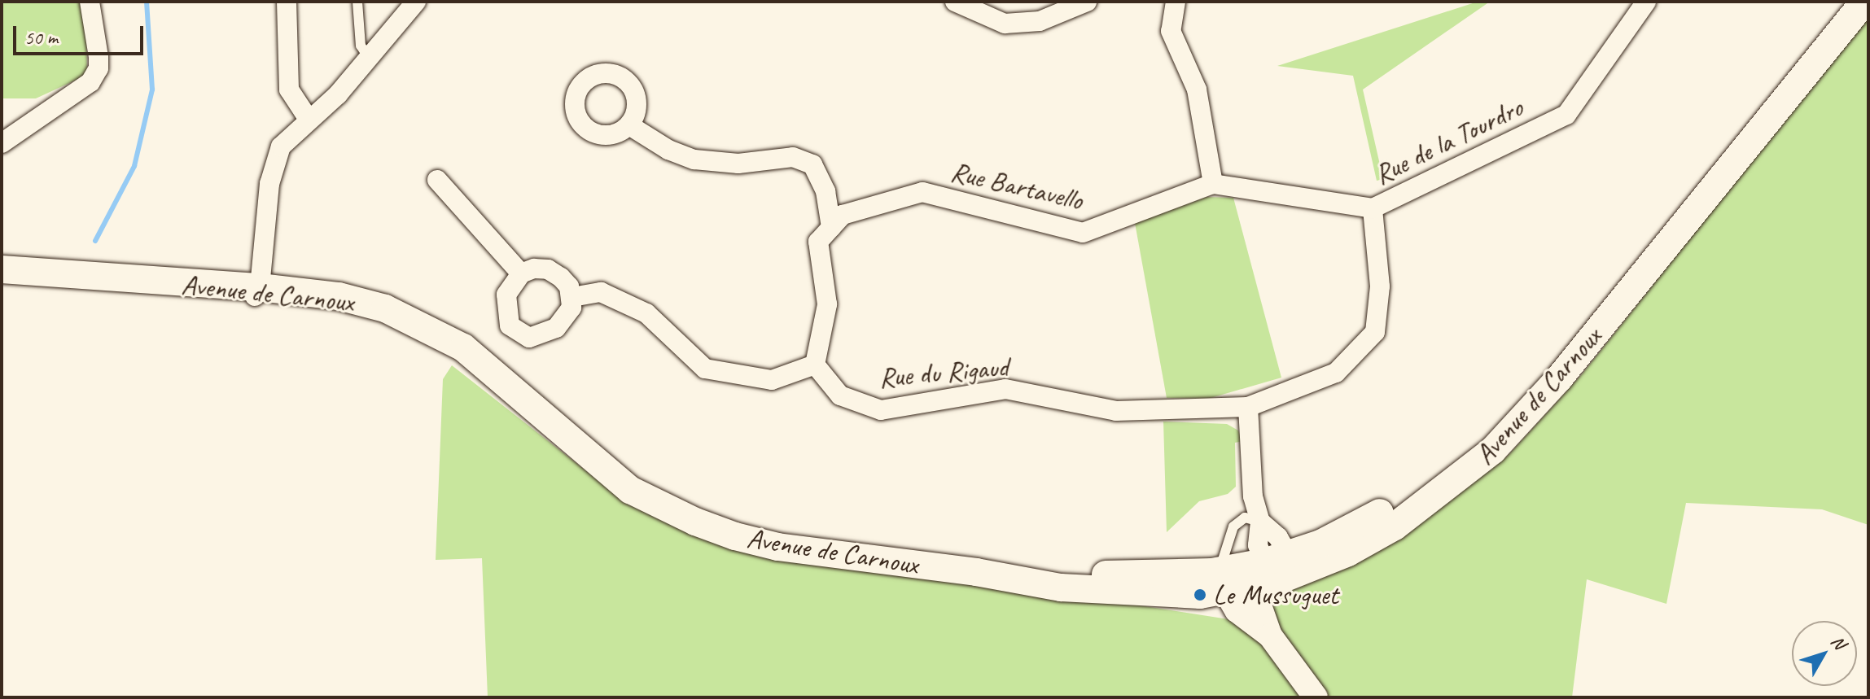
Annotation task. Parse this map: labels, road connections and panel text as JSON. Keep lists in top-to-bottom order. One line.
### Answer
{"streets":{"main road":["Avenue de Carnoux"],"street":["Rue de la Tourdro","Rue Bartavello","Rue du Rigaud"]},"crossings":[["Rue de la Tourdro","Rue du Rigaud"]],"places":["Le Mussuguet"],"scale_bar":"50 m","north":"top right"}
